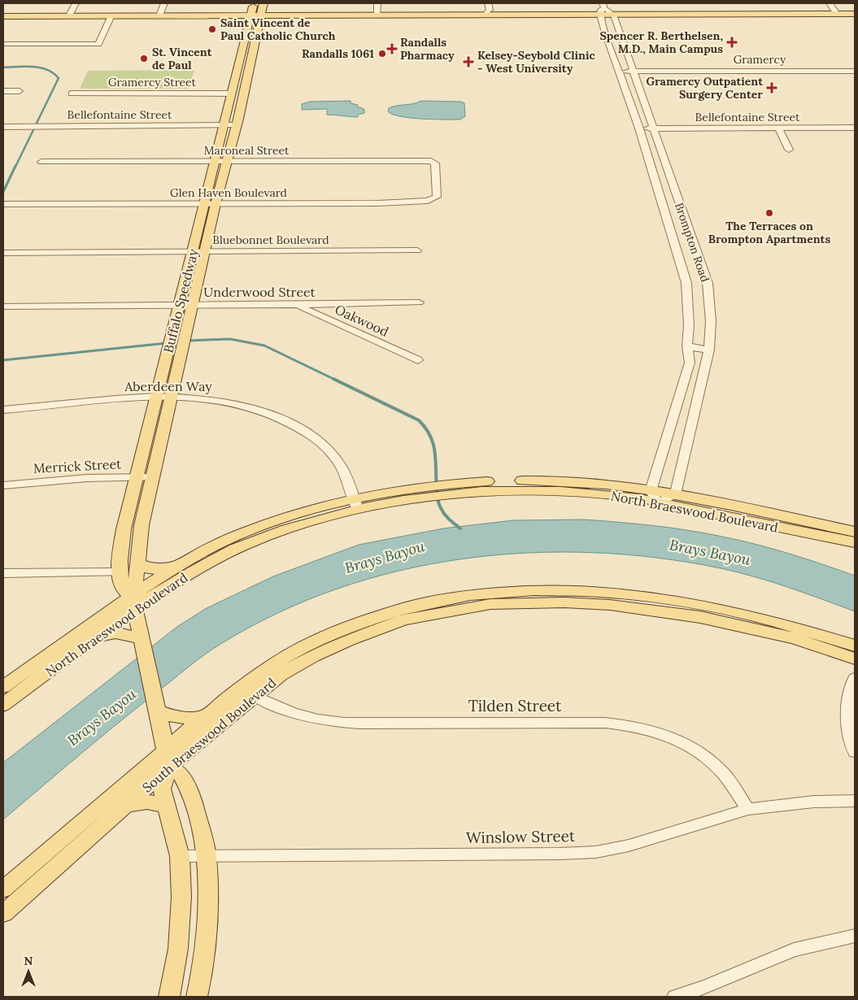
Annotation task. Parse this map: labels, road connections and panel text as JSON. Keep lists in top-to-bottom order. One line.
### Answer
{"streets":{"main road":["Buffalo Speedway","North Braeswood Boulevard","South Braeswood Boulevard"],"street":["Gramercy","Gramercy Street","Bellefontaine Street","Maroneal Street","Glen Haven Boulevard","Bluebonnet Boulevard","Brompton Road","Underwood Street","Oakwood","Aberdeen Way","Merrick Street","Tilden Street","Winslow Street"]},"crossings":[["Gramercy","Brompton Road"],["Gramercy Street","Buffalo Speedway"],["Bellefontaine Street","Brompton Road"],["Bellefontaine Street","Buffalo Speedway"],["Maroneal Street","Glen Haven Boulevard"],["Maroneal Street","Buffalo Speedway"],["Glen Haven Boulevard","Buffalo Speedway"],["Bluebonnet Boulevard","Buffalo Speedway"],["Brompton Road","North Braeswood Boulevard"],["Underwood Street","Buffalo Speedway"],["Underwood Street","Oakwood"],["Buffalo Speedway","Aberdeen Way"],["Buffalo Speedway","Merrick Street"],["Buffalo Speedway","North Braeswood Boulevard"],["Buffalo Speedway","South Braeswood Boulevard"],["Buffalo Speedway","Winslow Street"],["Aberdeen Way","North Braeswood Boulevard"],["Tilden Street","South Braeswood Boulevard"],["Tilden Street","Winslow Street"]],"water":["Brays Bayou"],"places":{"other":["Saint Vincent de Paul Catholic Church","Randalls 1061","St. Vincent de Paul","The Terraces on Brompton Apartments"],"health":["Spencer R. Berthelsen, M.D., Main Campus","Randalls Pharmacy","Kelsey-Seybold Clinic - West University","Gramercy Outpatient Surgery Center"]},"north":"top"}
